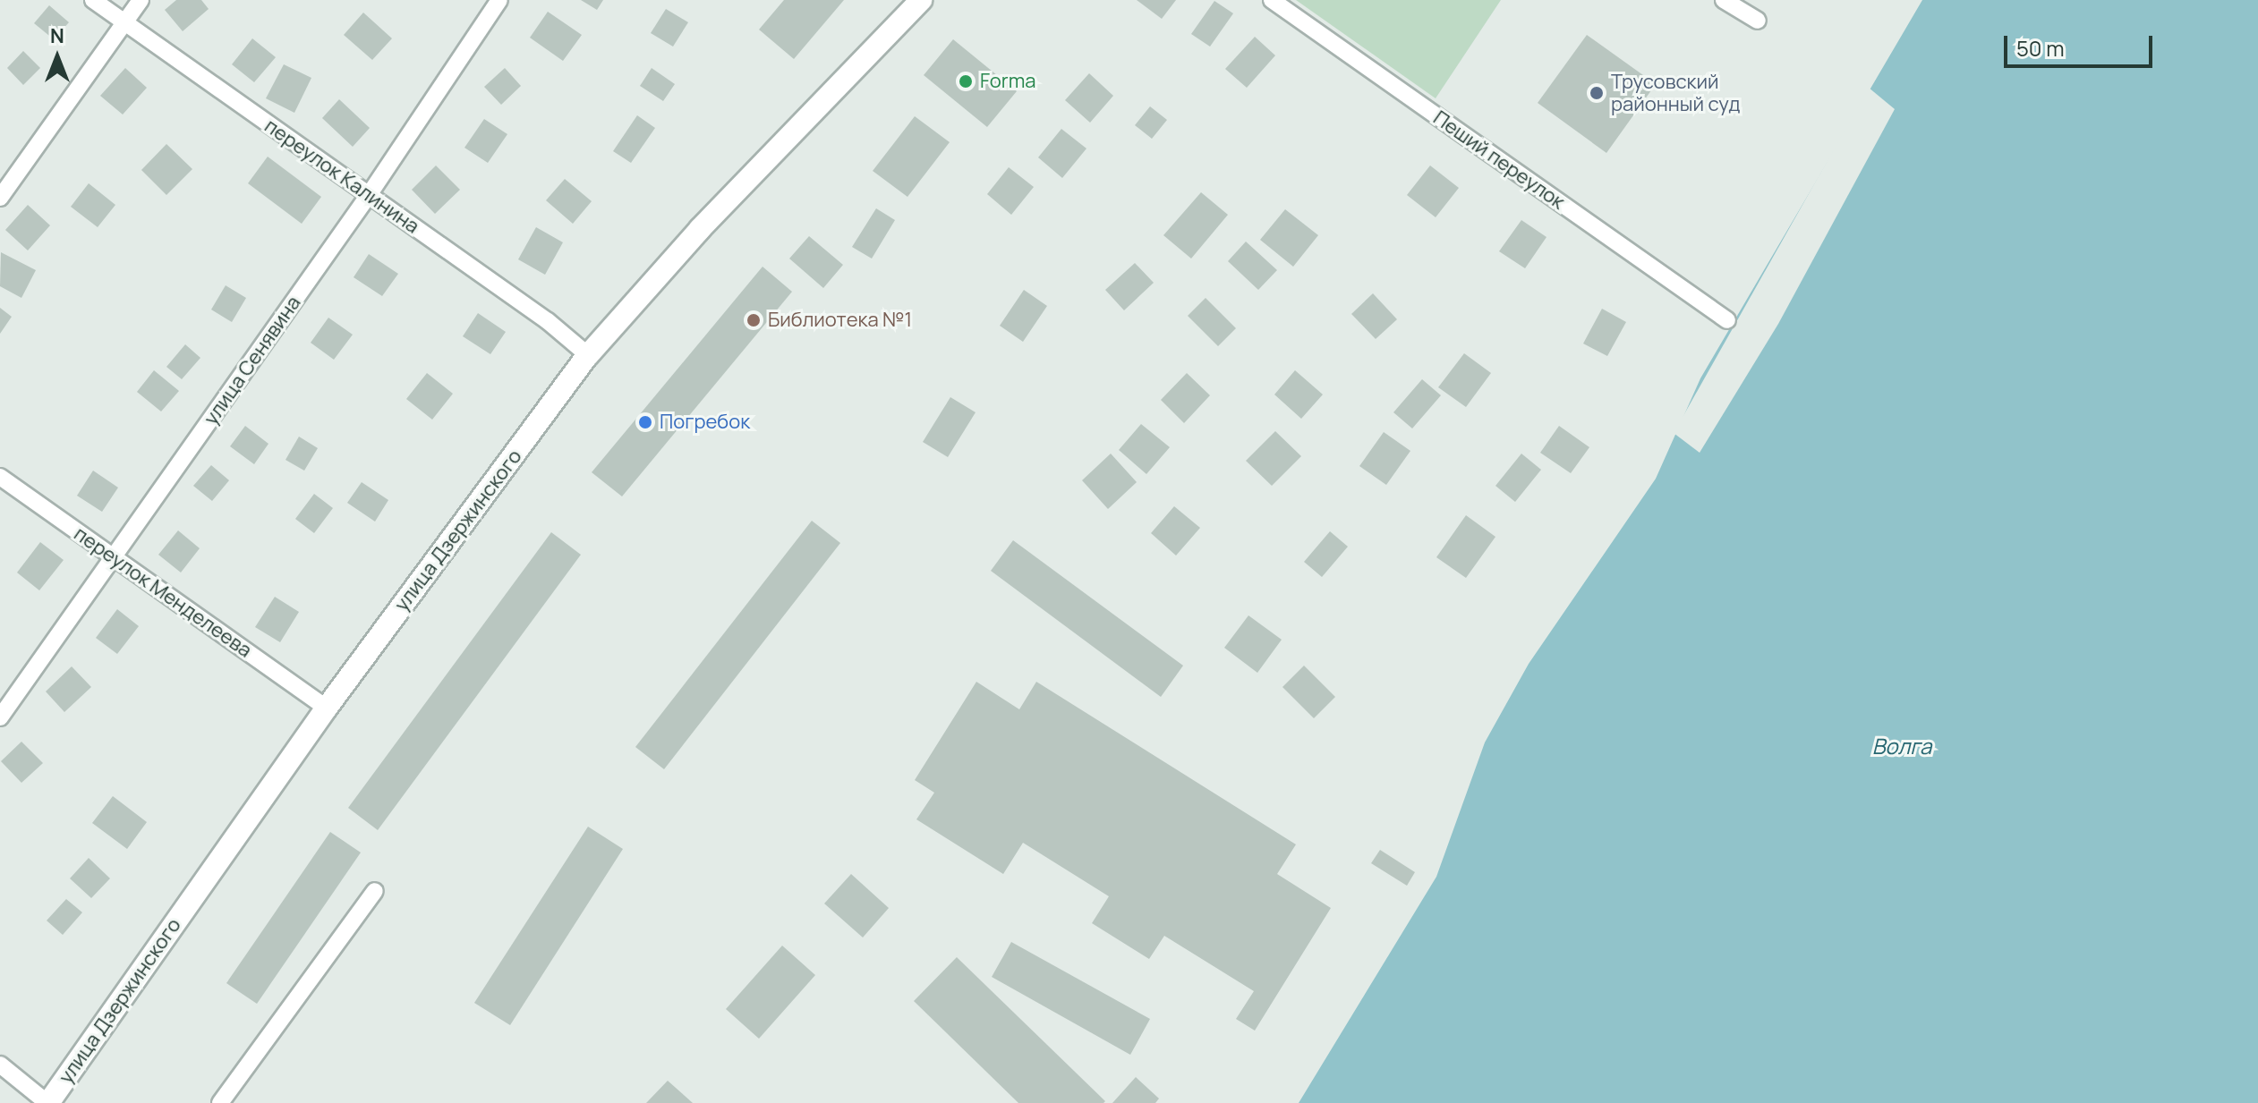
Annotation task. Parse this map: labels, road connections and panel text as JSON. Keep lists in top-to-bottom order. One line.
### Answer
{"streets":{"main road":["улица Дзержинского"],"street":["Пеший переулок","переулок Калинина","улица Сенявина","переулок Менделеева"]},"crossings":[["переулок Калинина","улица Сенявина"],["переулок Калинина","улица Дзержинского"],["улица Сенявина","переулок Менделеева"],["улица Дзержинского","переулок Менделеева"]],"water":["Волга"],"places":["Forma","Трусовский районный суд","Библиотека №1","Погребок"],"scale_bar":"50 m","north":"top"}
